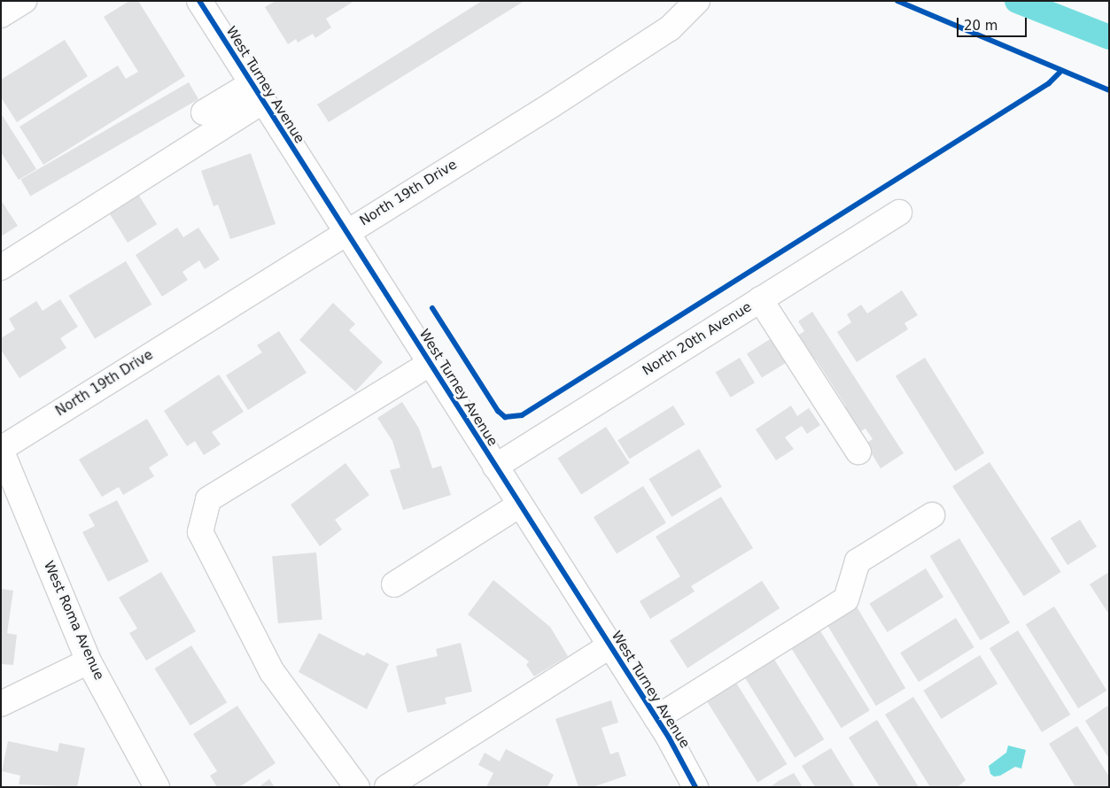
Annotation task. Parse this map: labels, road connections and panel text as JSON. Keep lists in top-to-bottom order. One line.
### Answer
{"streets":{"street":["West Turney Avenue","North 19th Drive","North 20th Avenue","West Roma Avenue"]},"crossings":[["West Turney Avenue","North 19th Drive"],["West Turney Avenue","North 20th Avenue"],["North 19th Drive","West Roma Avenue"]],"scale_bar":"20 m"}
